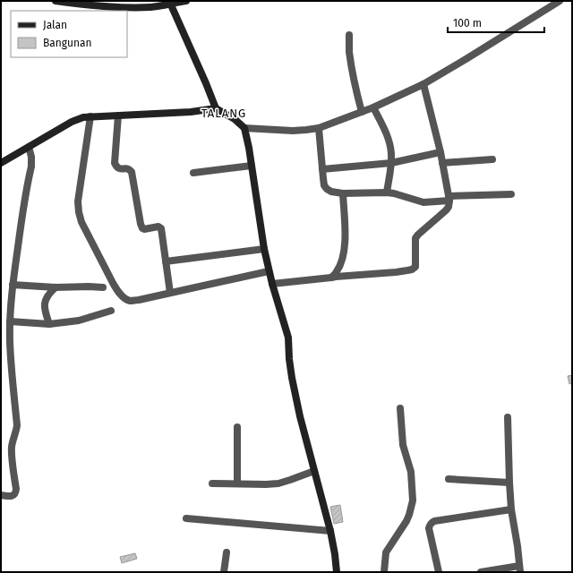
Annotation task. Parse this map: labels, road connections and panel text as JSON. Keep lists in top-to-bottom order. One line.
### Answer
{"districts":["TALANG"],"legend":["Jalan","Bangunan"],"scale_bar":"100 m"}
